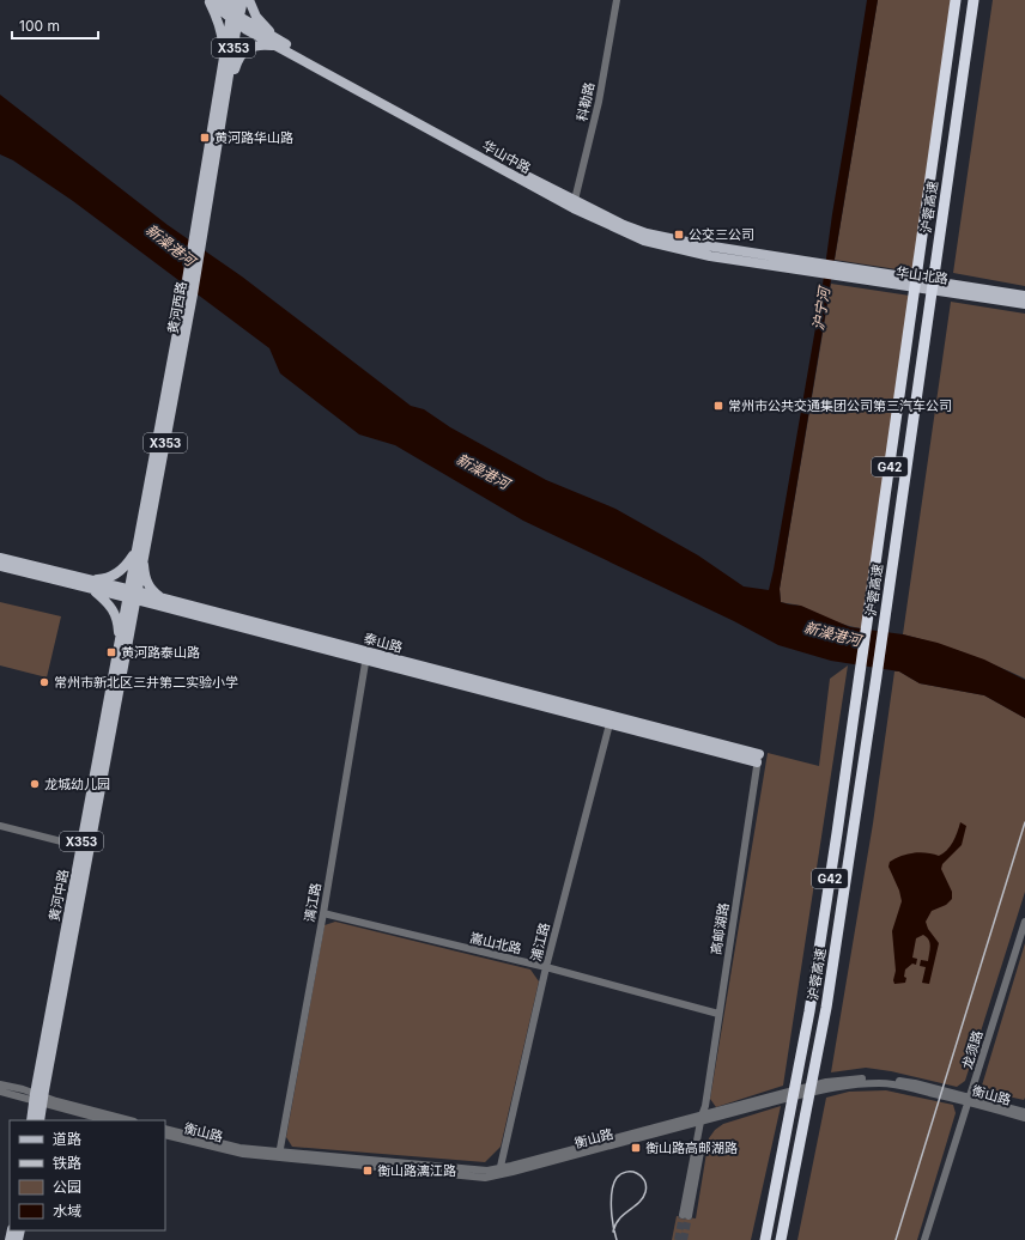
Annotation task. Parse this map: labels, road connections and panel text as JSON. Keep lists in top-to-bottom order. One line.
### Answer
{"streets":{"highway":["沪蓉高速","G42"],"main road":["X353","华山中路","华山北路","黄河西路","泰山路","黄河中路"],"street":["科勒路","漓江路","高邮湖路","浦江路","嵩山北路","龙须路","衡山路"]},"crossings":[["科勒路","华山中路"],["华山中路","华山北路"],["华山中路","黄河西路"],["黄河西路","泰山路"],["黄河西路","黄河中路"],["泰山路","黄河中路"],["泰山路","漓江路"],["泰山路","高邮湖路"],["泰山路","浦江路"],["漓江路","嵩山北路"],["漓江路","衡山路"],["高邮湖路","嵩山北路"],["高邮湖路","衡山路"],["浦江路","嵩山北路"],["浦江路","衡山路"],["龙须路","衡山路"]],"water":["新澡港河","沪宁河"],"places":{"transit":["黄河路华山路","公交三公司","常州市公共交通集团公司第三汽车公司","黄河路泰山路","衡山路高邮湖路","衡山路漓江路"],"other":["常州市新北区三井第二实验小学","龙城幼儿园"]},"legend":["道路","铁路","公园","水域"],"scale_bar":"100 m"}
